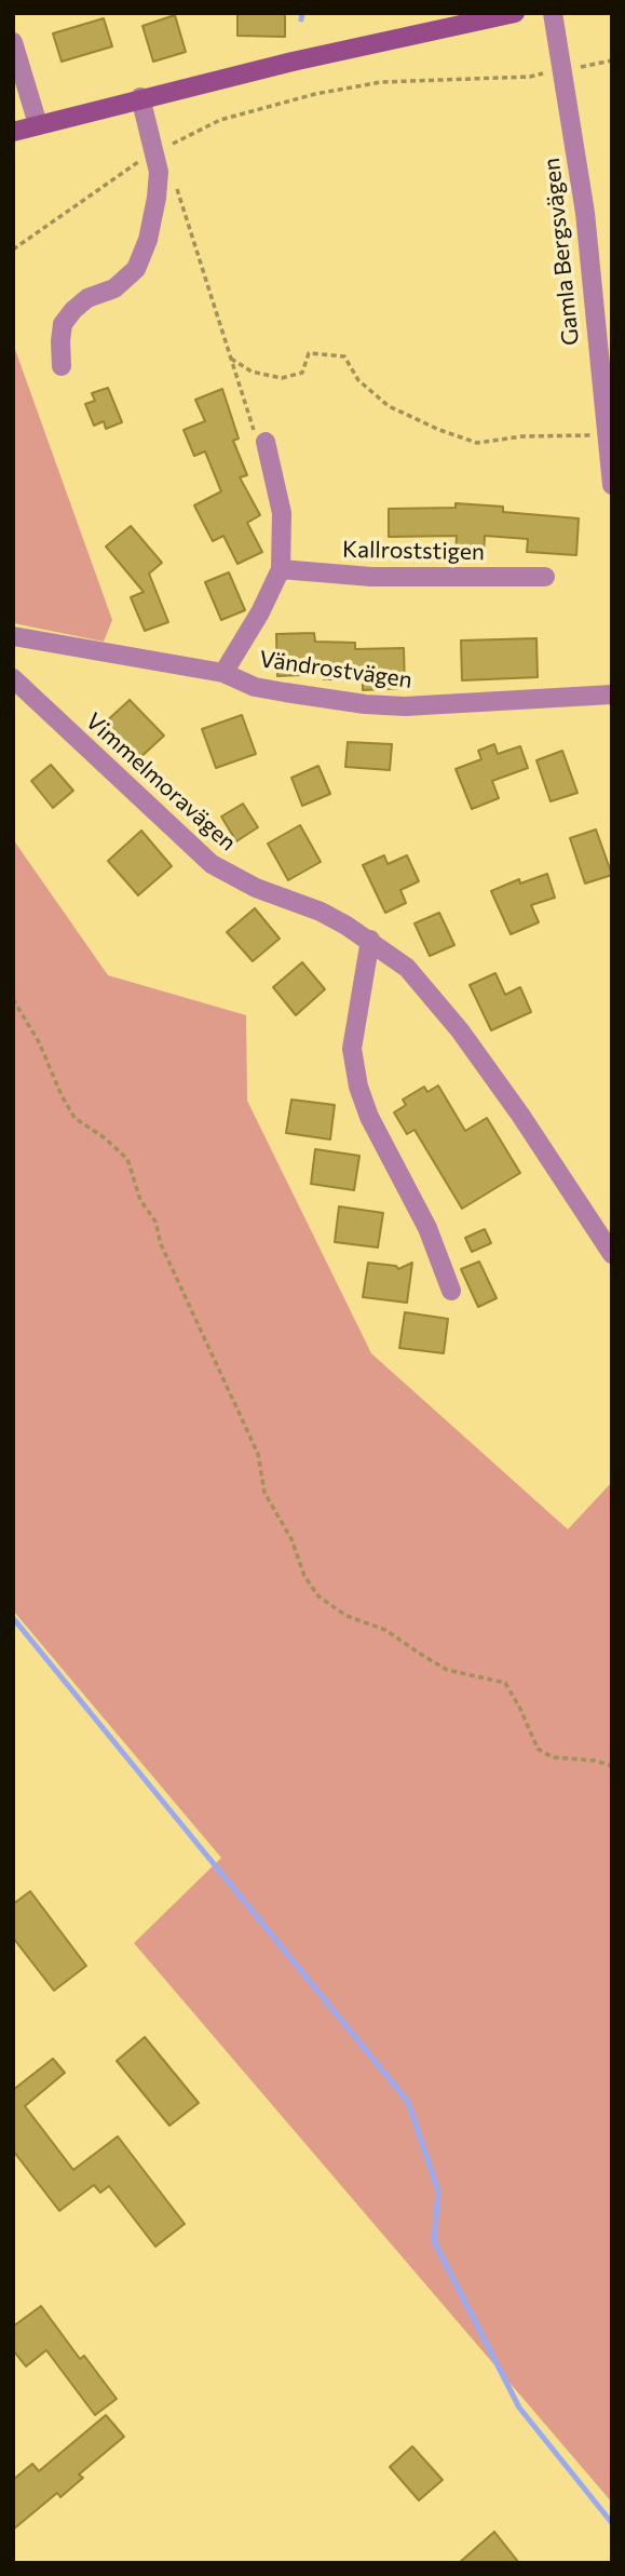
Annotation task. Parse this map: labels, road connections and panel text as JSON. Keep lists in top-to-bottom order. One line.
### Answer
{"streets":{"street":["Gamla Bergsvägen","Kallroststigen","Vändrostvägen","Vimmelmoravägen"]}}
